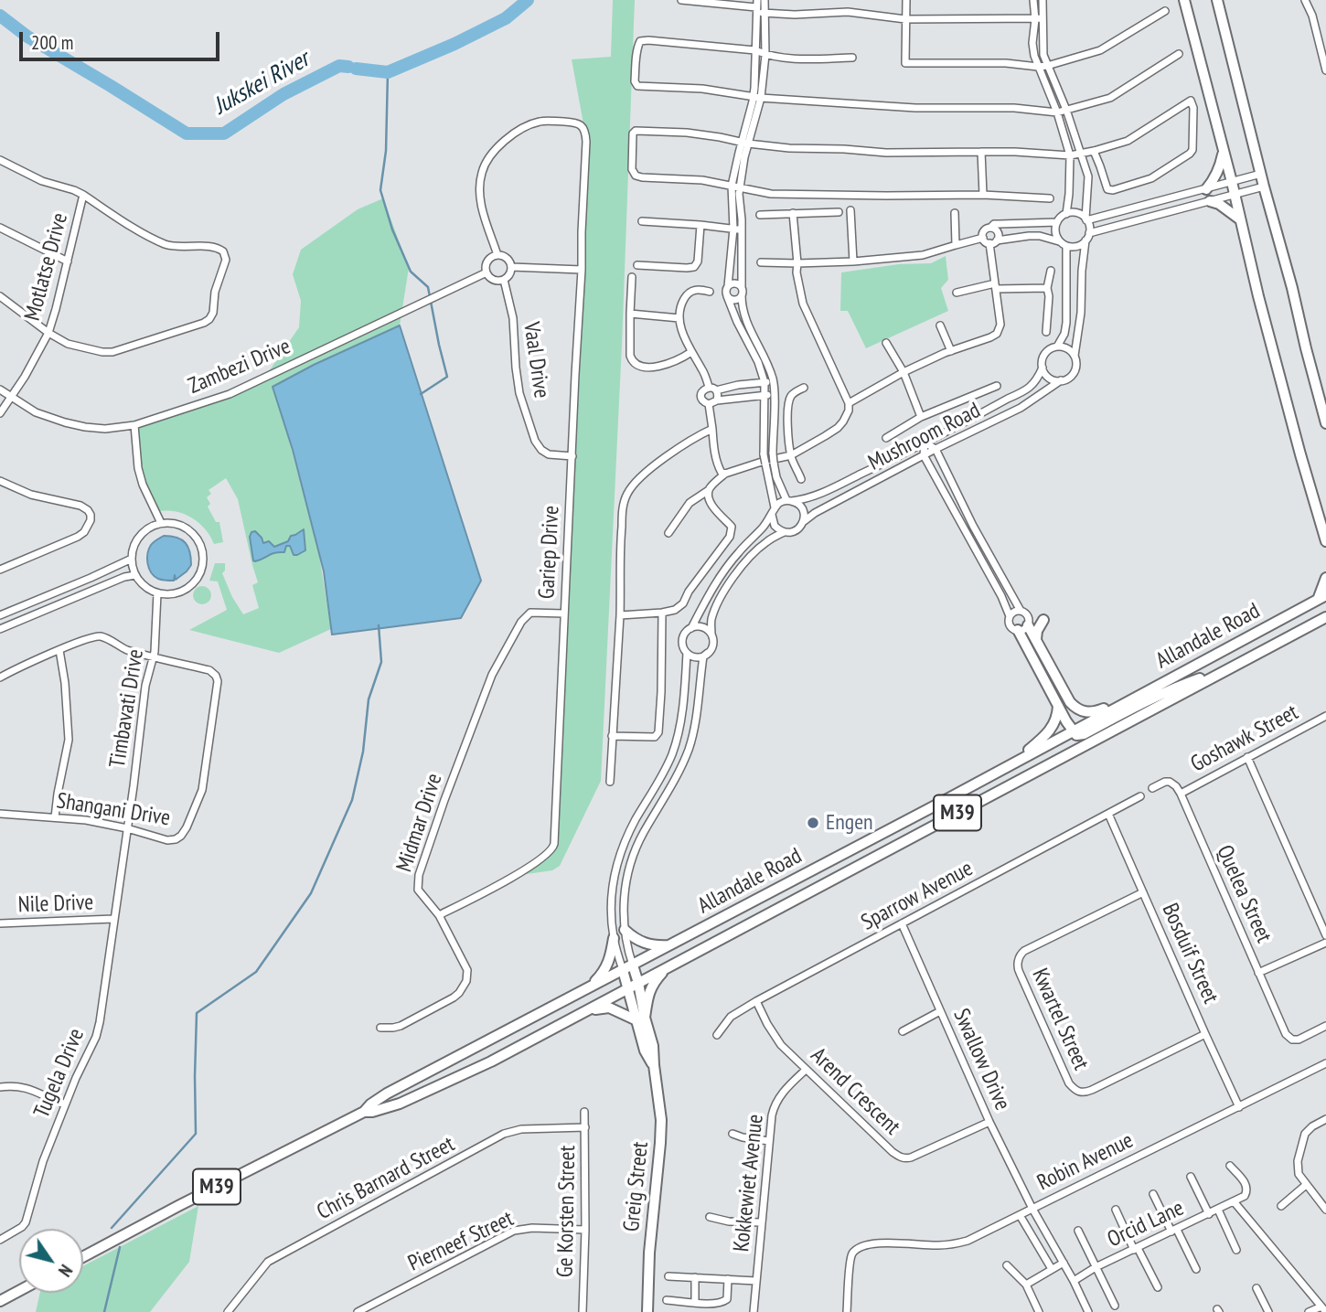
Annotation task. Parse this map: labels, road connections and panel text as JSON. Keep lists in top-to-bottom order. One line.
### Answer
{"streets":{"main road":["Allandale Road","M39","Greig Street"],"street":["Motlatse Drive","Vaal Drive","Zambezi Drive","Mushroom Road","Gariep Drive","Timbavati Drive","Goshawk Street","Shangani Drive","Midmar Drive","Quelea Street","Sparrow Avenue","Nile Drive","Bosduif Street","Kwartel Street","Swallow Drive","Tugela Drive","Arend Crescent","Robin Avenue","Chris Barnard Street","Kokkewiet Avenue","Ge Korsten Street","Orcid Lane","Pierneef Street"]},"crossings":[["Motlatse Drive","Zambezi Drive"],["Vaal Drive","Zambezi Drive"],["Vaal Drive","Gariep Drive"],["Zambezi Drive","Gariep Drive"],["Gariep Drive","Midmar Drive"],["Allandale Road","Greig Street"],["Timbavati Drive","Shangani Drive"],["Timbavati Drive","Tugela Drive"],["Goshawk Street","Quelea Street"],["Shangani Drive","Tugela Drive"],["Sparrow Avenue","Bosduif Street"],["Sparrow Avenue","Swallow Drive"],["Sparrow Avenue","Arend Crescent"],["Nile Drive","Tugela Drive"],["Bosduif Street","Kwartel Street"],["Bosduif Street","Robin Avenue"],["Swallow Drive","Arend Crescent"],["Swallow Drive","Robin Avenue"],["Swallow Drive","Orcid Lane"],["Arend Crescent","Kokkewiet Avenue"],["Chris Barnard Street","Ge Korsten Street"],["Ge Korsten Street","Pierneef Street"]],"water":["Jukskei River"],"places":["Engen"],"scale_bar":"200 m","north":"bottom right"}
